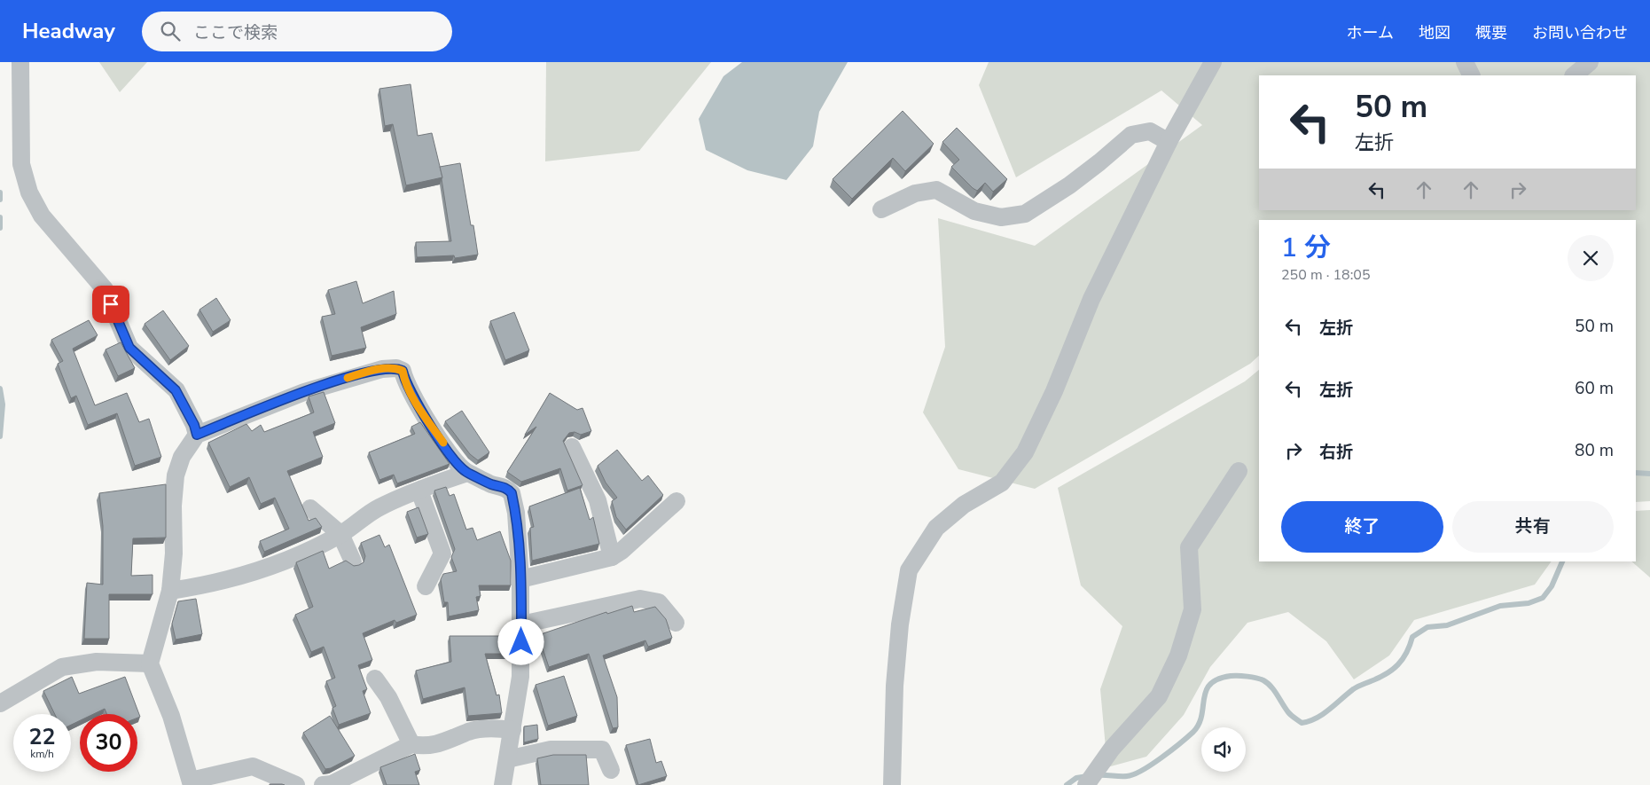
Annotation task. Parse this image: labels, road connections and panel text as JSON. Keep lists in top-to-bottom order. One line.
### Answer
{"page":{"header":"Headway","search":"ここで検索","nav":["ホーム","地図","概要","お問い合わせ"],"turn":["50 m","左折"],"heading":["1 分","250 m · 18:05"],"list":[{"name":"左折","value":"50 m"},{"name":"左折","value":"60 m"},{"name":"右折","value":"80 m"}],"buttons":["終了","共有"],"speed":"22 km/h","limit":"30"}}
